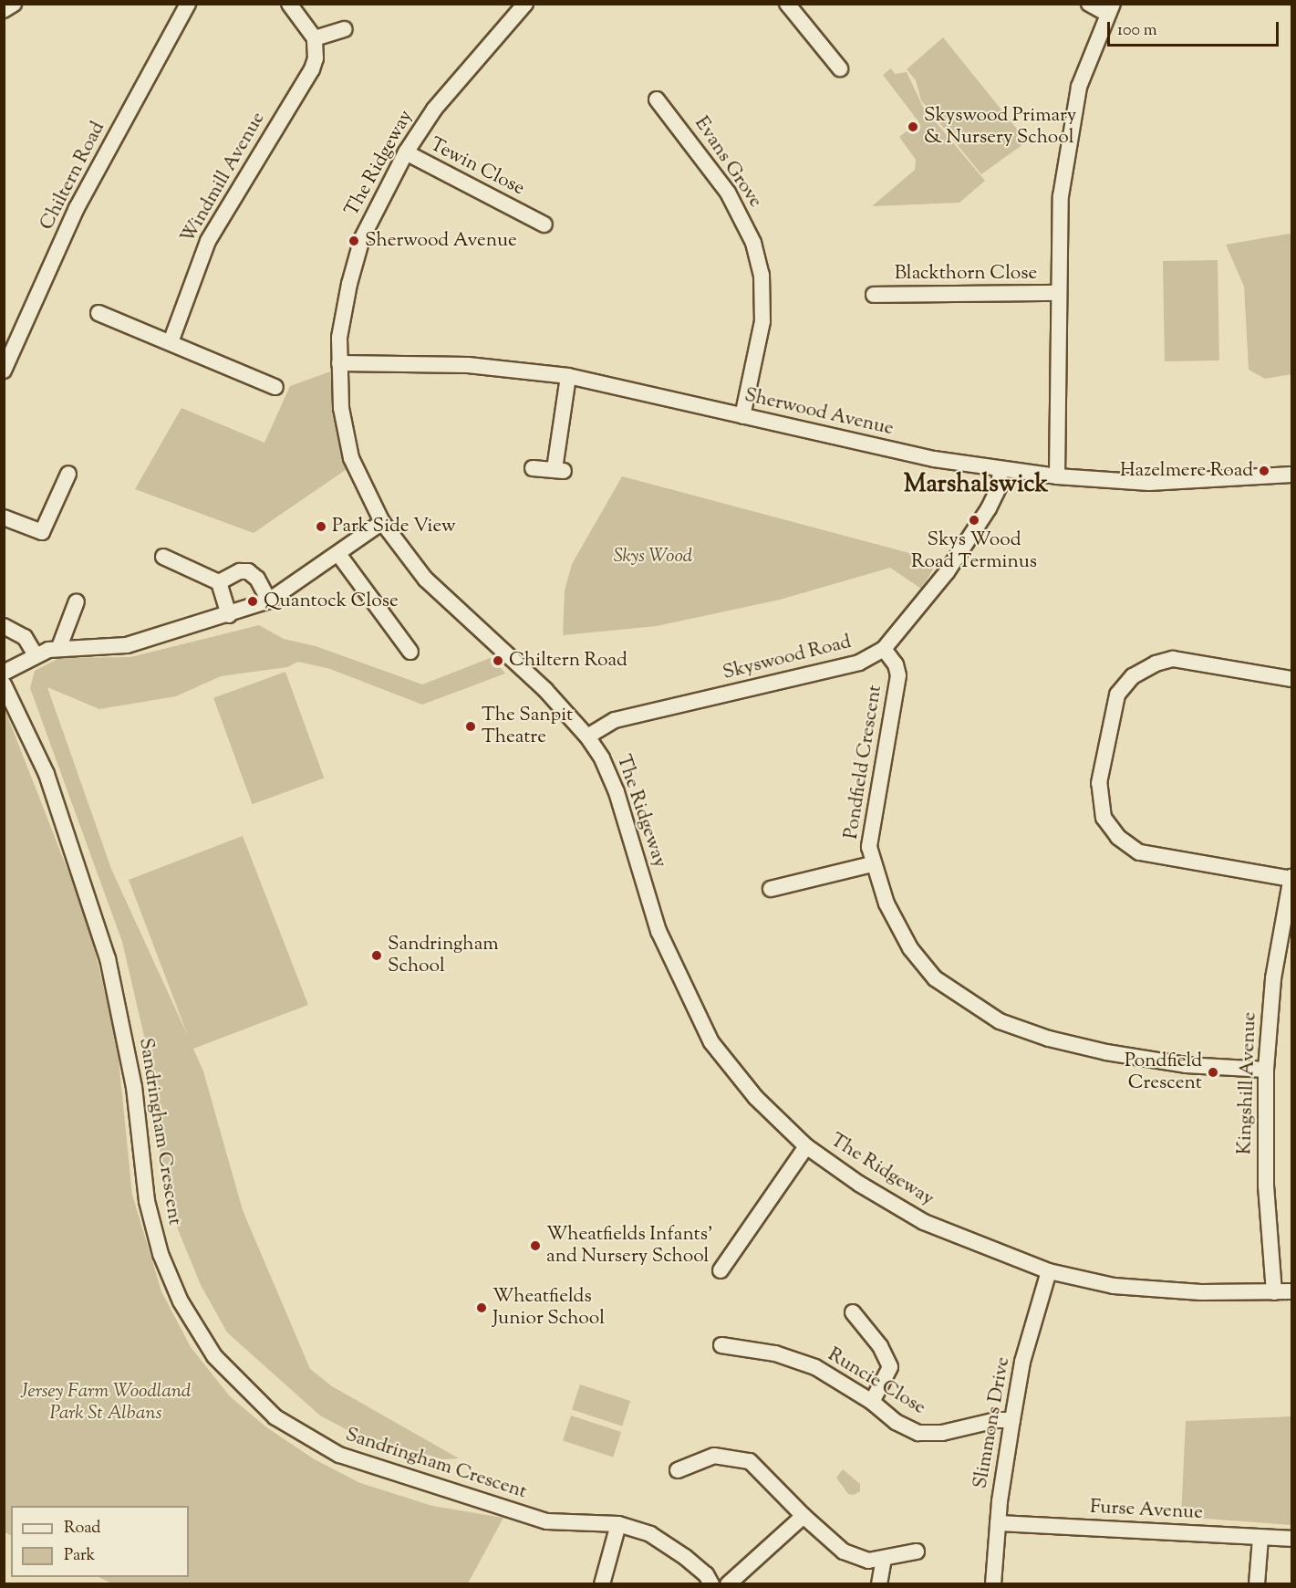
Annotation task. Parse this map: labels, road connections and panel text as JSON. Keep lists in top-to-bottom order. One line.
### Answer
{"streets":{"street":["Evans Grove","The Ridgeway","Tewin Close","Chiltern Road","Windmill Avenue","Blackthorn Close","Sherwood Avenue","Skyswood Road","Pondfield Crescent","Kingshill Avenue","Sandringham Crescent","Runcie Close","Slimmons Drive","Furse Avenue"]},"crossings":[["Evans Grove","Sherwood Avenue"],["The Ridgeway","Tewin Close"],["The Ridgeway","Sherwood Avenue"],["The Ridgeway","Skyswood Road"],["The Ridgeway","Kingshill Avenue"],["The Ridgeway","Slimmons Drive"],["Sherwood Avenue","Skyswood Road"],["Skyswood Road","Pondfield Crescent"],["Pondfield Crescent","Kingshill Avenue"],["Runcie Close","Slimmons Drive"],["Slimmons Drive","Furse Avenue"]],"districts":["Marshalswick"],"parks":["Skys Wood","Jersey Farm Woodland Park St Albans"],"places":["Skyswood Primary & Nursery School","Sherwood Avenue","Hazelmere Road","Skys Wood Road Terminus","Park Side View","Quantock Close","Chiltern Road","The Sanpit Theatre","Sandringham School","Pondfield Crescent","Wheatfields Infants' and Nursery School","Wheatfields Junior School"],"legend":["Road","Park"],"scale_bar":"100 m"}
